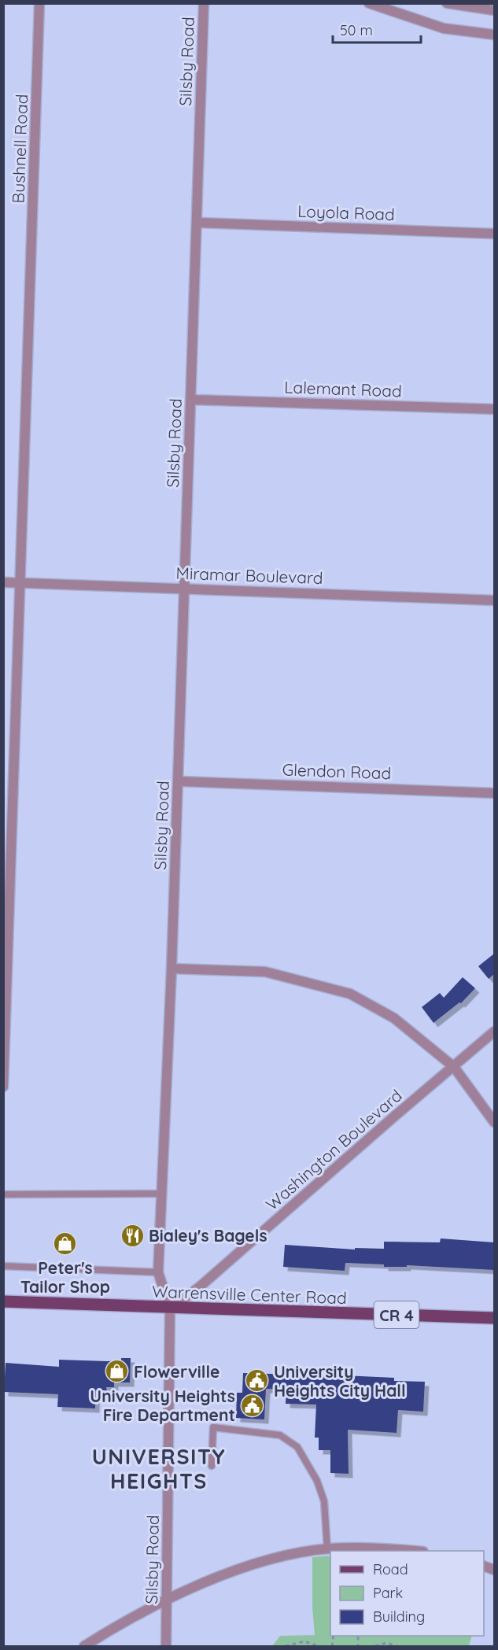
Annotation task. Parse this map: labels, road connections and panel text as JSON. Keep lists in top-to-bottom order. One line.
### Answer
{"streets":{"main road":["Warrensville Center Road","CR 4"],"street":["Silsby Road","Bushnell Road","Loyola Road","Lalemant Road","Miramar Boulevard","Glendon Road","Washington Boulevard"]},"crossings":[["Silsby Road","Loyola Road"],["Silsby Road","Lalemant Road"],["Silsby Road","Miramar Boulevard"],["Silsby Road","Glendon Road"],["Silsby Road","Washington Boulevard"],["Silsby Road","Warrensville Center Road"],["Bushnell Road","Miramar Boulevard"],["Washington Boulevard","Warrensville Center Road"]],"districts":["UNIVERSITY HEIGHTS"],"places":{"restaurant":["Bialey's Bagels"],"shop":["Peter's Tailor Shop","Flowerville"],"public building":["University Heights City Hall","University Heights Fire Department"]},"legend":["Road","Park","Building"],"scale_bar":"50 m"}
